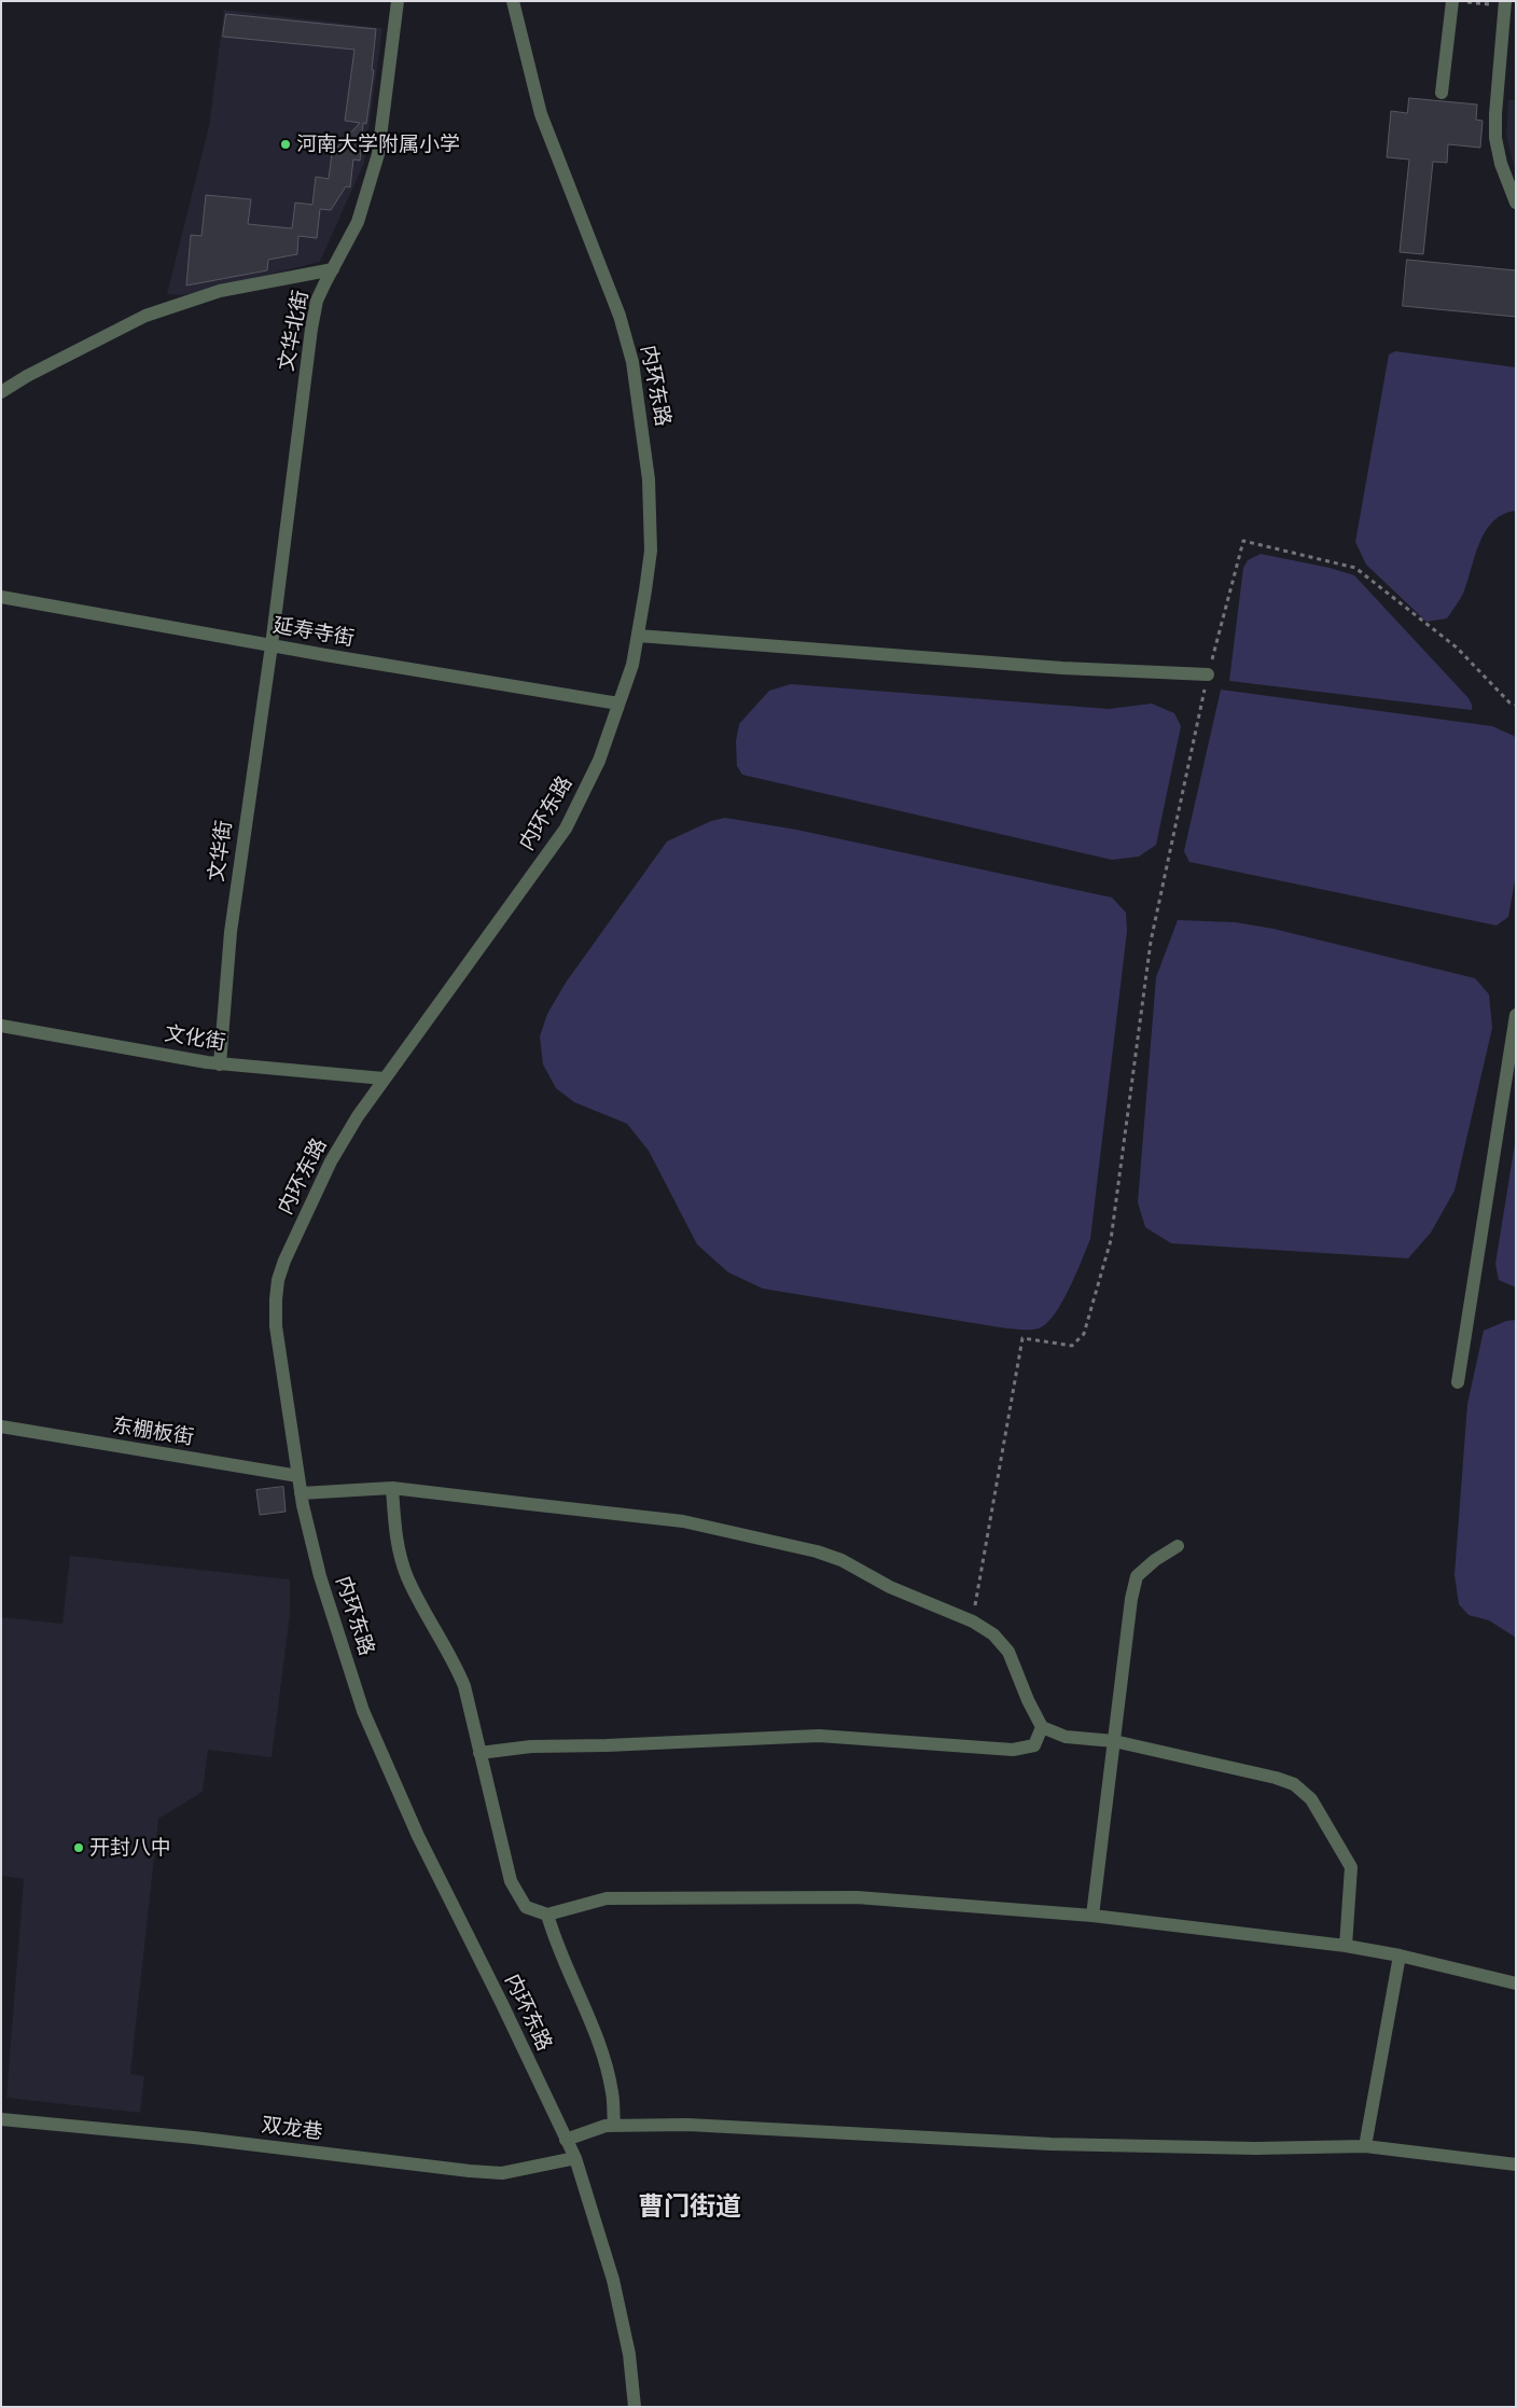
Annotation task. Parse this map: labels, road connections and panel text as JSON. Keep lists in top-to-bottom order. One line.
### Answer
{"streets":{"street":["文华北街","内环东路","延寿寺街","文华街","文化街","东棚板街","双龙巷"]},"crossings":[["文华北街","延寿寺街"],["文华北街","文华街"],["内环东路","延寿寺街"],["内环东路","文化街"],["内环东路","东棚板街"],["内环东路","双龙巷"],["延寿寺街","文华街"],["文华街","文化街"]],"districts":["曹门街道"],"places":["河南大学附属小学","开封八中"]}
